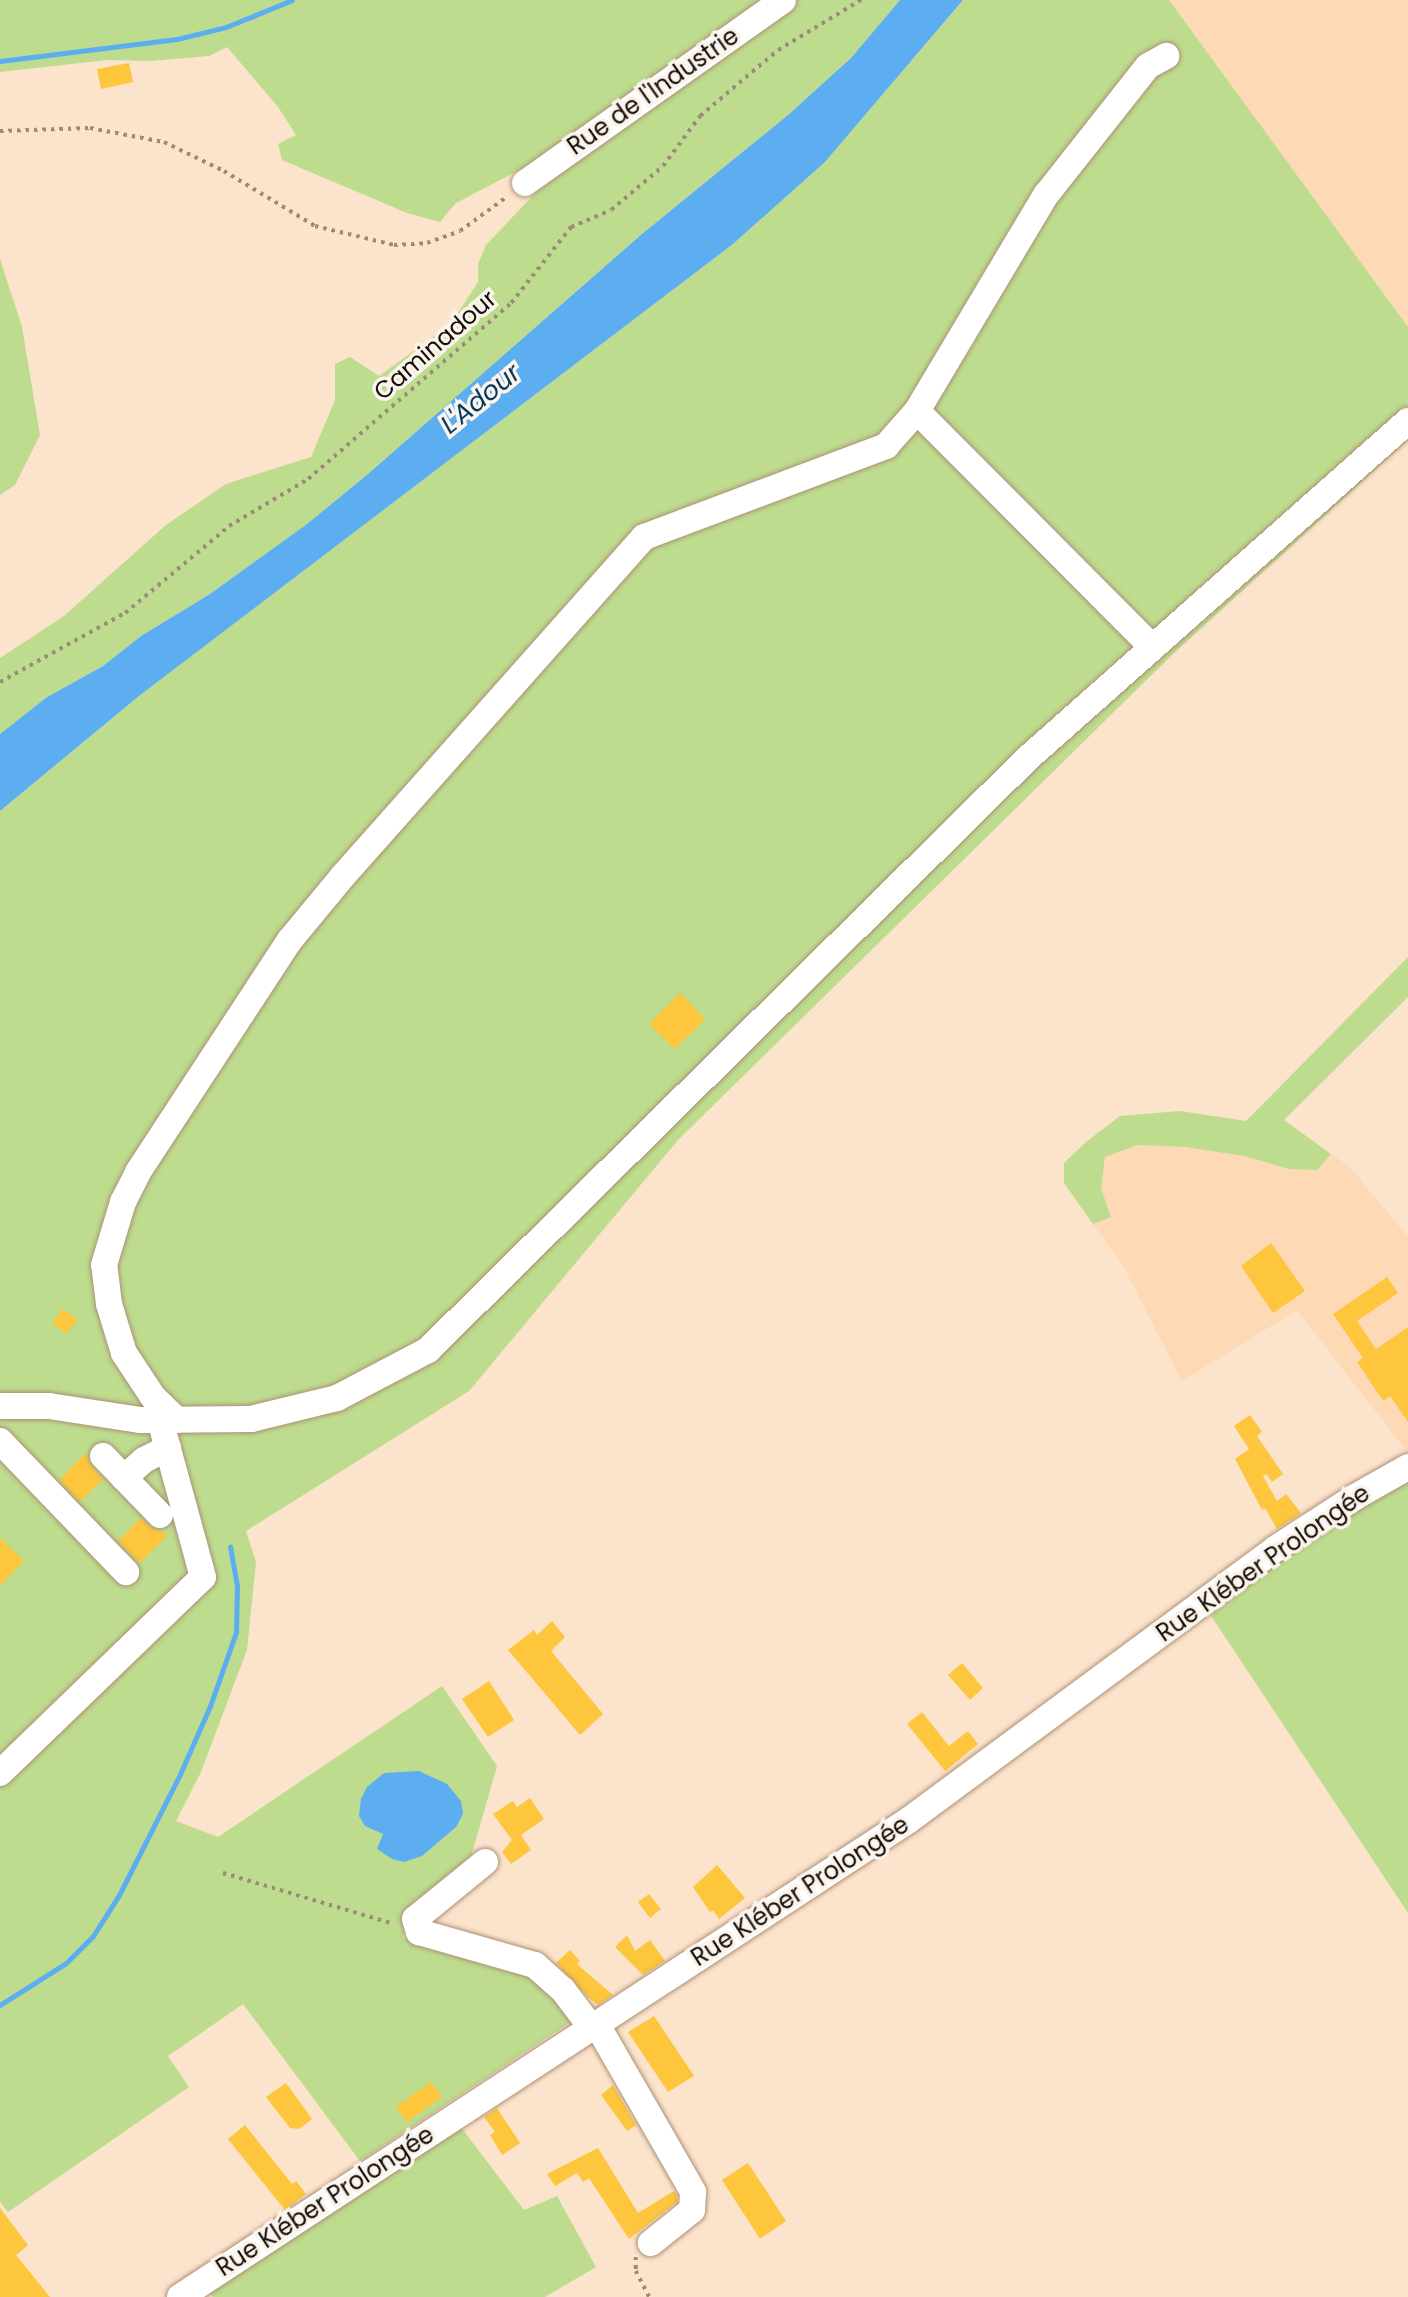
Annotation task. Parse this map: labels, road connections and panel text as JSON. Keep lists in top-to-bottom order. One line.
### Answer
{"streets":{"street":["Rue de l'Industrie","Rue Kléber Prolongée"],"path":["Caminadour"]},"water":["L'Adour"]}
